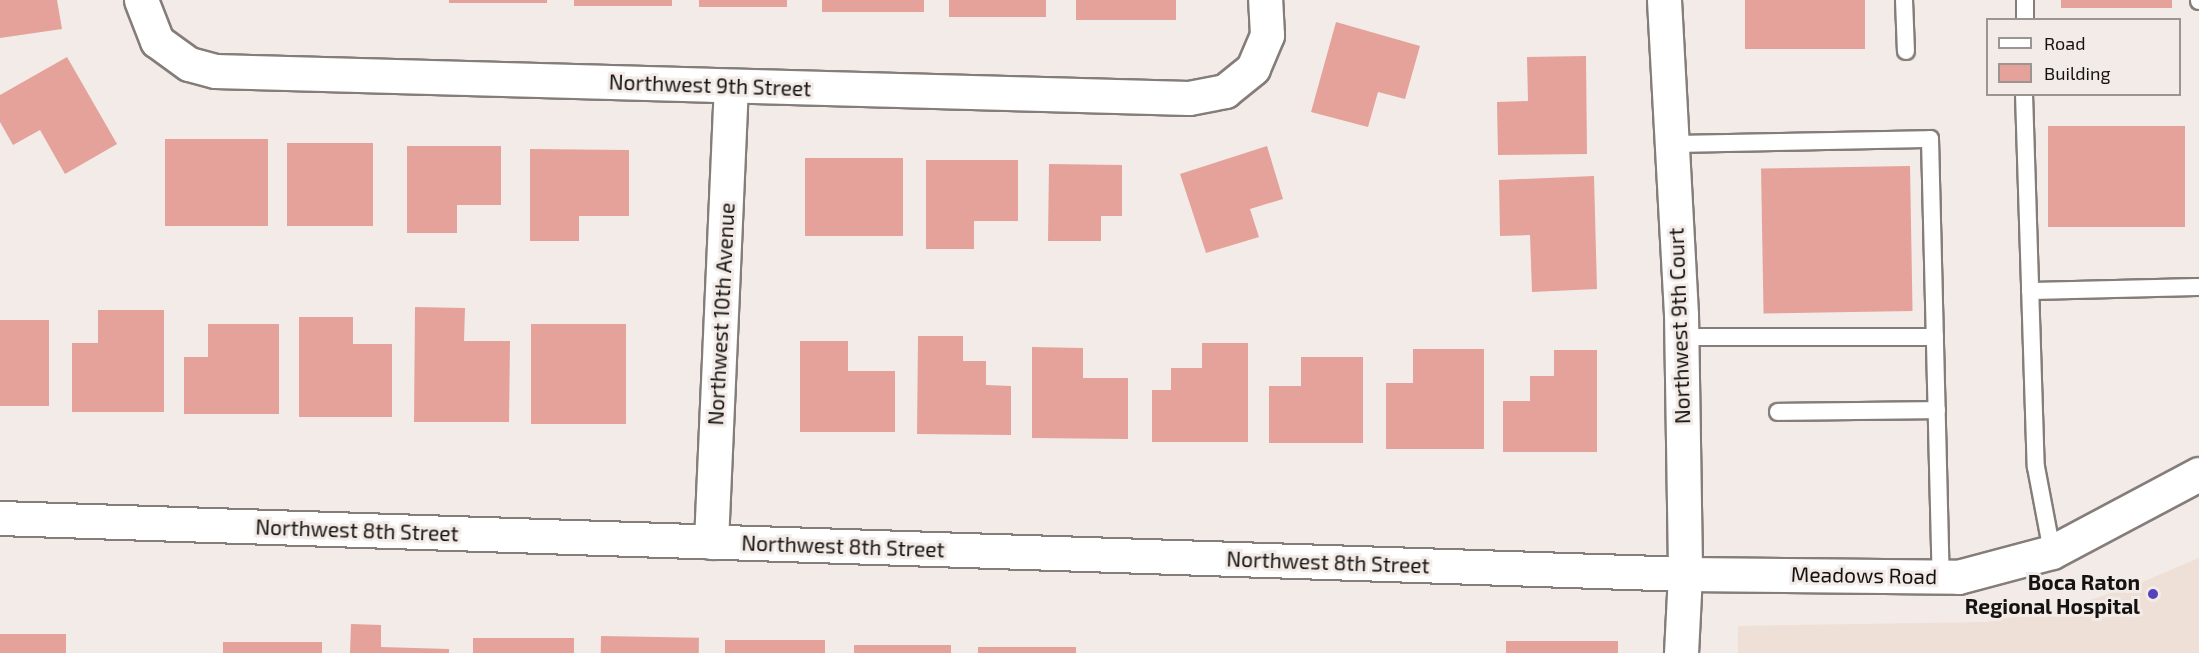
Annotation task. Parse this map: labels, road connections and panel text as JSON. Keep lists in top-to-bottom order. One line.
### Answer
{"streets":{"street":["Northwest 9th Street","Northwest 10th Avenue","Northwest 9th Court","Northwest 8th Street","Meadows Road"]},"crossings":[["Northwest 9th Street","Northwest 10th Avenue"],["Northwest 10th Avenue","Northwest 8th Street"],["Northwest 9th Court","Northwest 8th Street"],["Northwest 9th Court","Meadows Road"],["Northwest 8th Street","Meadows Road"]],"places":["Boca Raton Regional Hospital"],"legend":["Road","Building"]}
